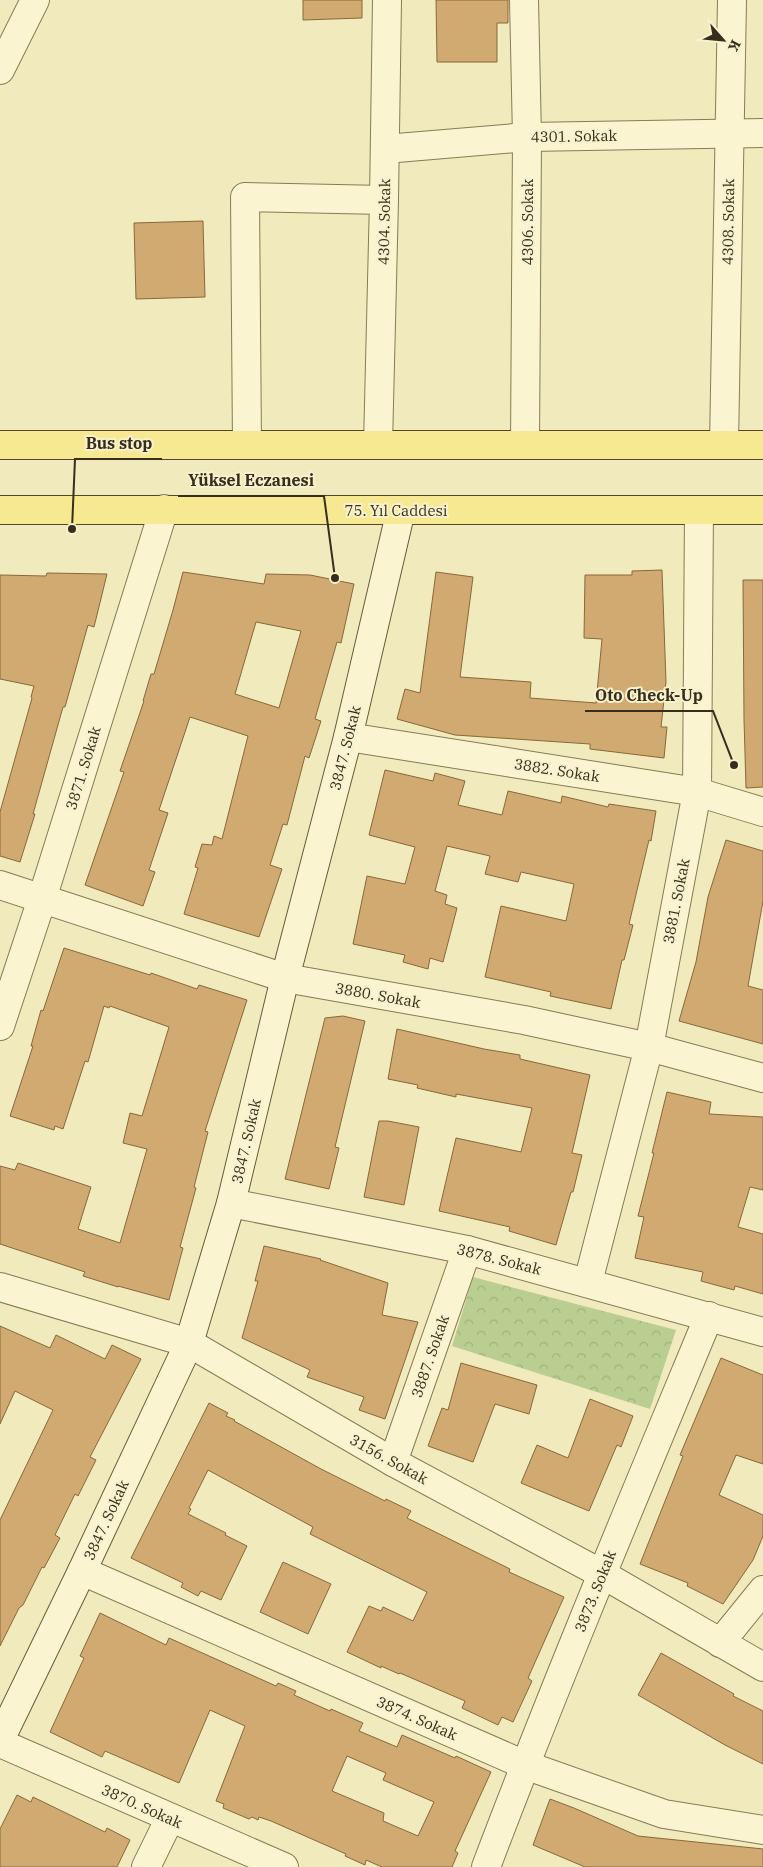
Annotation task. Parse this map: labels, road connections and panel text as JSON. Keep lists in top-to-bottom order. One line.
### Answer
{"streets":{"main road":["75. Yıl Caddesi"],"street":["4301. Sokak","4304. Sokak","4306. Sokak","4308. Sokak","3847. Sokak","3871. Sokak","3882. Sokak","3881. Sokak","3880. Sokak","3878. Sokak","3887. Sokak","3156. Sokak","3873. Sokak","3874. Sokak","3870. Sokak"]},"crossings":[["4301. Sokak","4304. Sokak"],["4301. Sokak","4306. Sokak"],["4301. Sokak","4308. Sokak"],["75. Yıl Caddesi","3847. Sokak"],["75. Yıl Caddesi","3871. Sokak"],["75. Yıl Caddesi","3881. Sokak"],["3847. Sokak","3882. Sokak"],["3847. Sokak","3880. Sokak"],["3847. Sokak","3878. Sokak"],["3847. Sokak","3156. Sokak"],["3847. Sokak","3874. Sokak"],["3847. Sokak","3870. Sokak"],["3871. Sokak","3880. Sokak"],["3882. Sokak","3881. Sokak"],["3881. Sokak","3880. Sokak"],["3881. Sokak","3878. Sokak"],["3878. Sokak","3887. Sokak"],["3878. Sokak","3873. Sokak"],["3887. Sokak","3156. Sokak"],["3156. Sokak","3873. Sokak"],["3873. Sokak","3874. Sokak"]],"places":["Bus stop","Yüksel Eczanesi","Oto Check-Up"],"north":"bottom right"}
